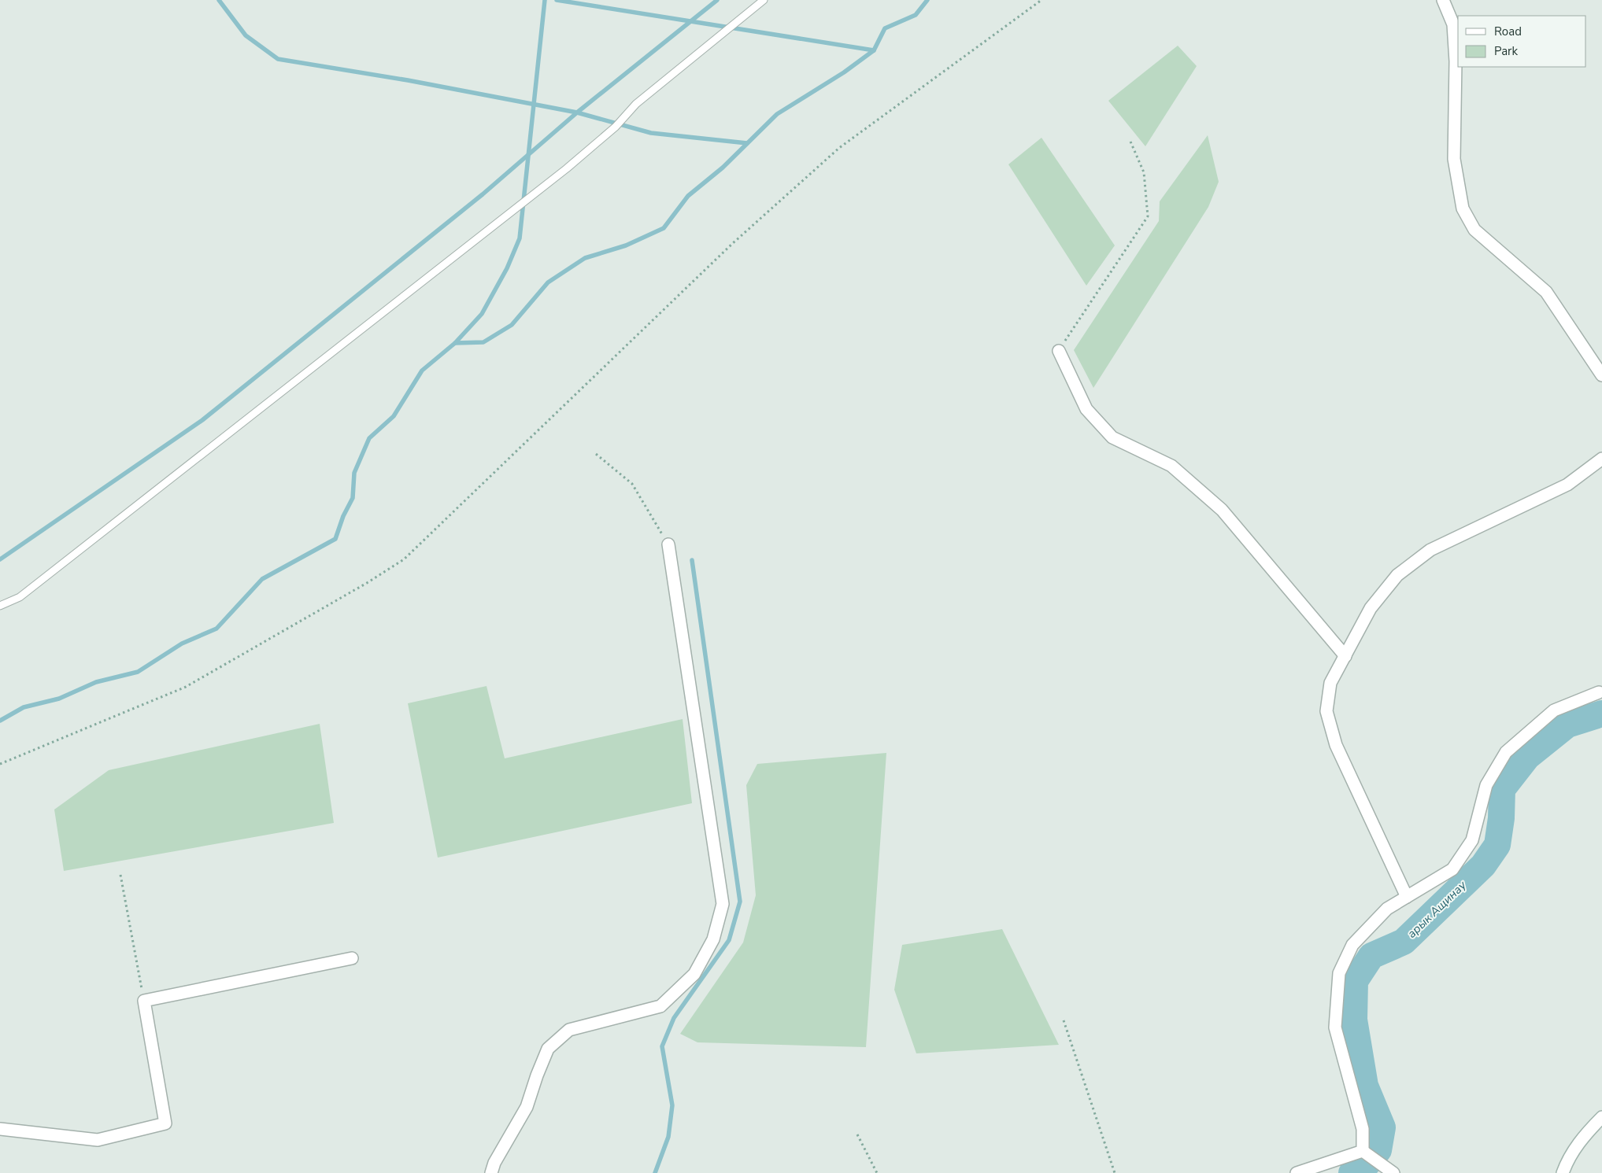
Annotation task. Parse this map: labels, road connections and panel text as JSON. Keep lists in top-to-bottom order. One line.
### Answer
{"water":["арык Ащинау"],"legend":["Road","Park"]}
